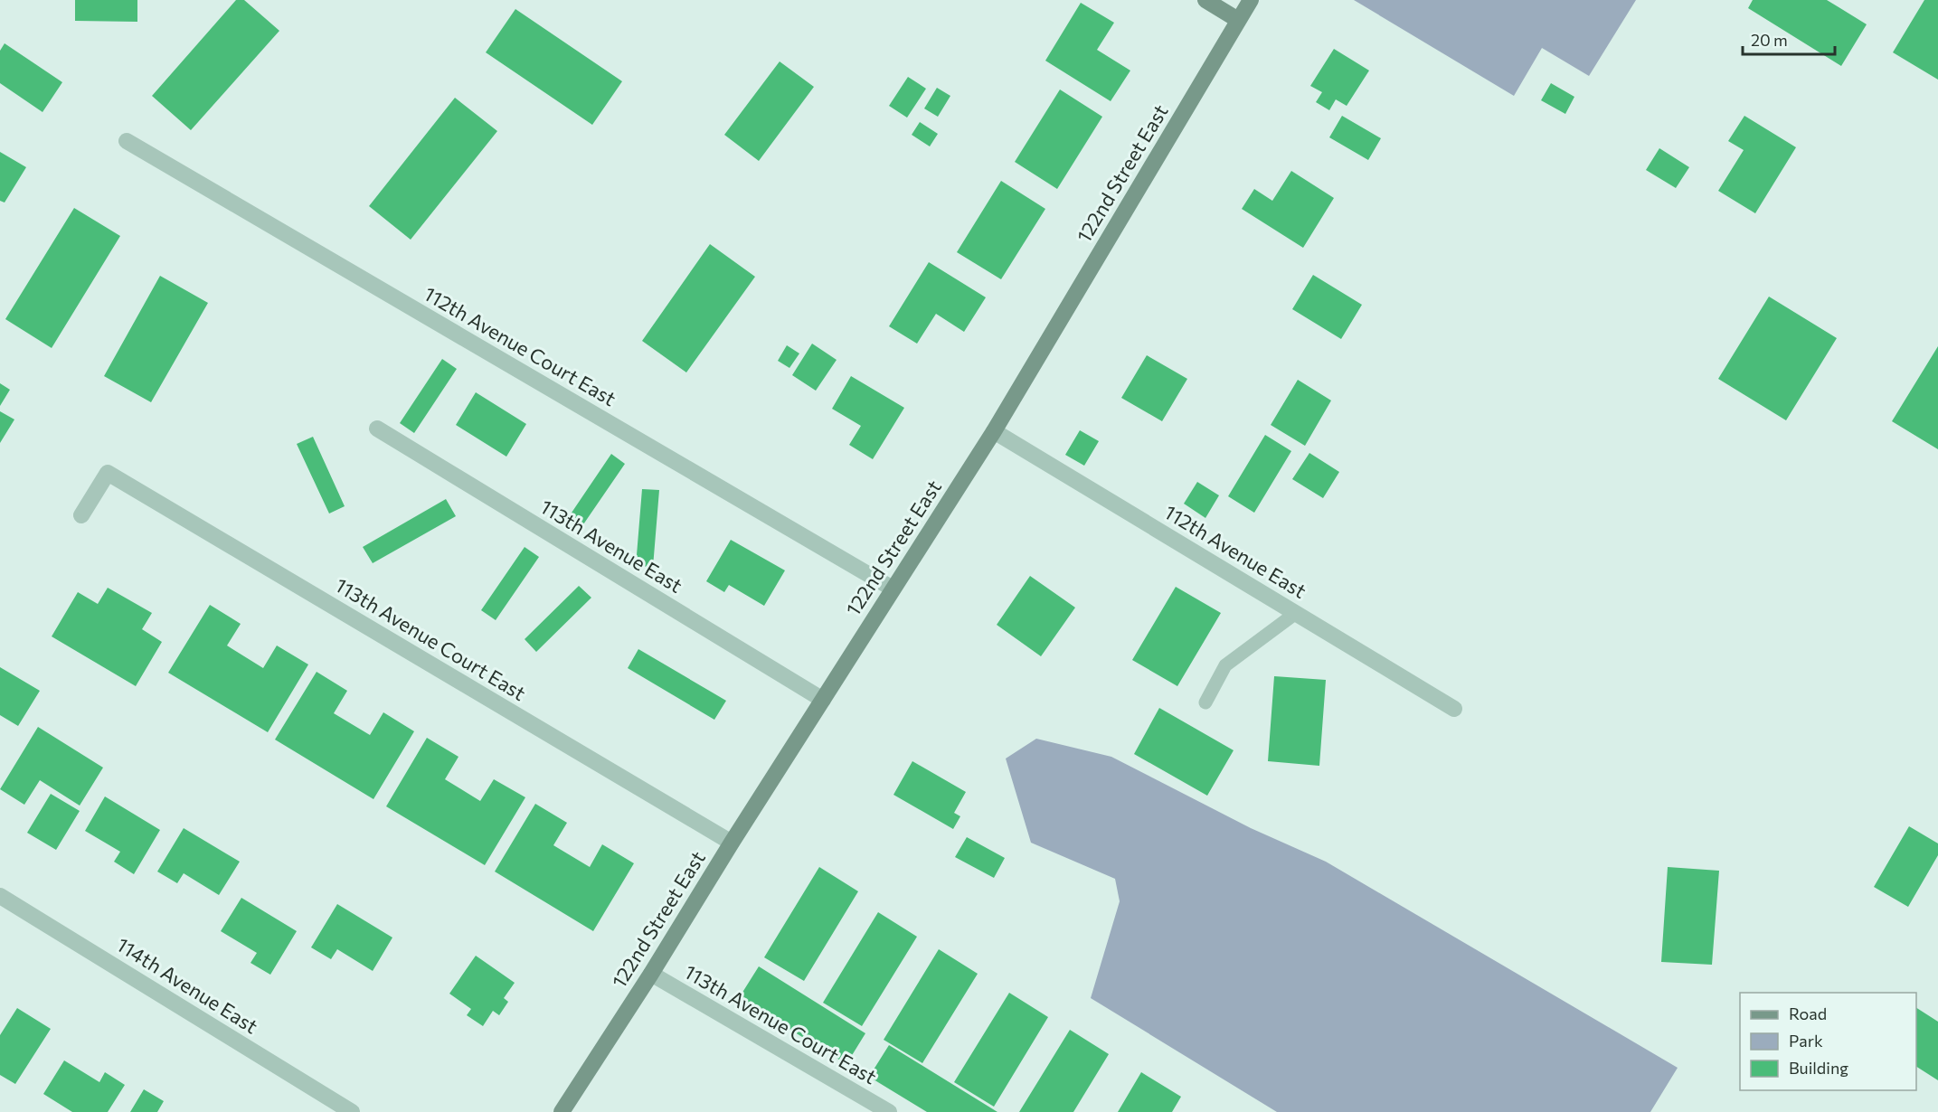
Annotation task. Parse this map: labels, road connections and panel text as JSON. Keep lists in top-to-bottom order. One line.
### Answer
{"streets":{"street":["122nd Street East","112th Avenue Court East","113th Avenue East","112th Avenue East","113th Avenue Court East","114th Avenue East"]},"crossings":[["122nd Street East","112th Avenue Court East"],["122nd Street East","113th Avenue East"],["122nd Street East","112th Avenue East"],["122nd Street East","113th Avenue Court East"]],"legend":["Road","Park","Building"],"scale_bar":"20 m"}
